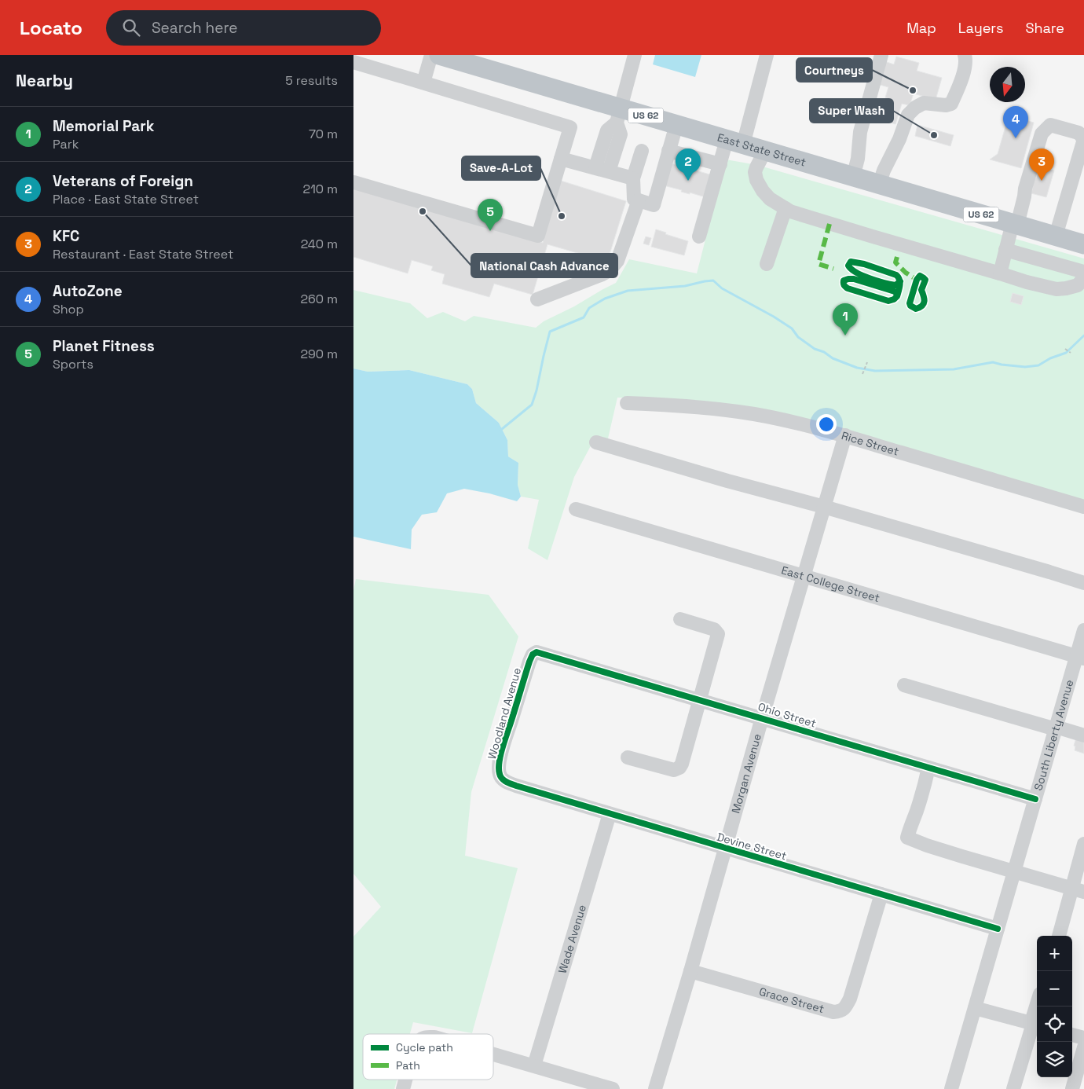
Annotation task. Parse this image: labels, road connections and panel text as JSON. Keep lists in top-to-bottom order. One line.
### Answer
{"streets":{"highway":["US 62","East State Street"],"street":["Rice Street","East College Street","Woodland Avenue","Ohio Street","South Liberty Avenue","Morgan Avenue","Devine Street","Wade Avenue","Grace Street"]},"crossings":[["Rice Street","Morgan Avenue"],["East College Street","South Liberty Avenue"],["East College Street","Morgan Avenue"],["Woodland Avenue","Ohio Street"],["Woodland Avenue","Devine Street"],["Ohio Street","South Liberty Avenue"],["Ohio Street","Morgan Avenue"],["South Liberty Avenue","Devine Street"],["Morgan Avenue","Devine Street"],["Morgan Avenue","Grace Street"],["Devine Street","Wade Avenue"],["Devine Street","Grace Street"]],"places":["Courtneys","Super Wash","National Cash Advance","Save-A-Lot"],"legend":["Cycle path","Path"],"north":"bottom","page":{"header":"Locato","search":"Search here","nav":["Map","Layers","Share"],"heading":["Nearby","5 results"],"list":[{"mark":"1","name":"Memorial Park","note":"Park","value":"70 m"},{"mark":"2","name":"Veterans of Foreign","note":"Place · East State Street","value":"210 m"},{"mark":"3","name":"KFC","note":"Restaurant · East State Street","value":"240 m"},{"mark":"4","name":"AutoZone","note":"Shop","value":"260 m"},{"mark":"5","name":"Planet Fitness","note":"Sports","value":"290 m"}],"pins":["4","2","3","5","1"],"map_buttons":["+","−"]}}
